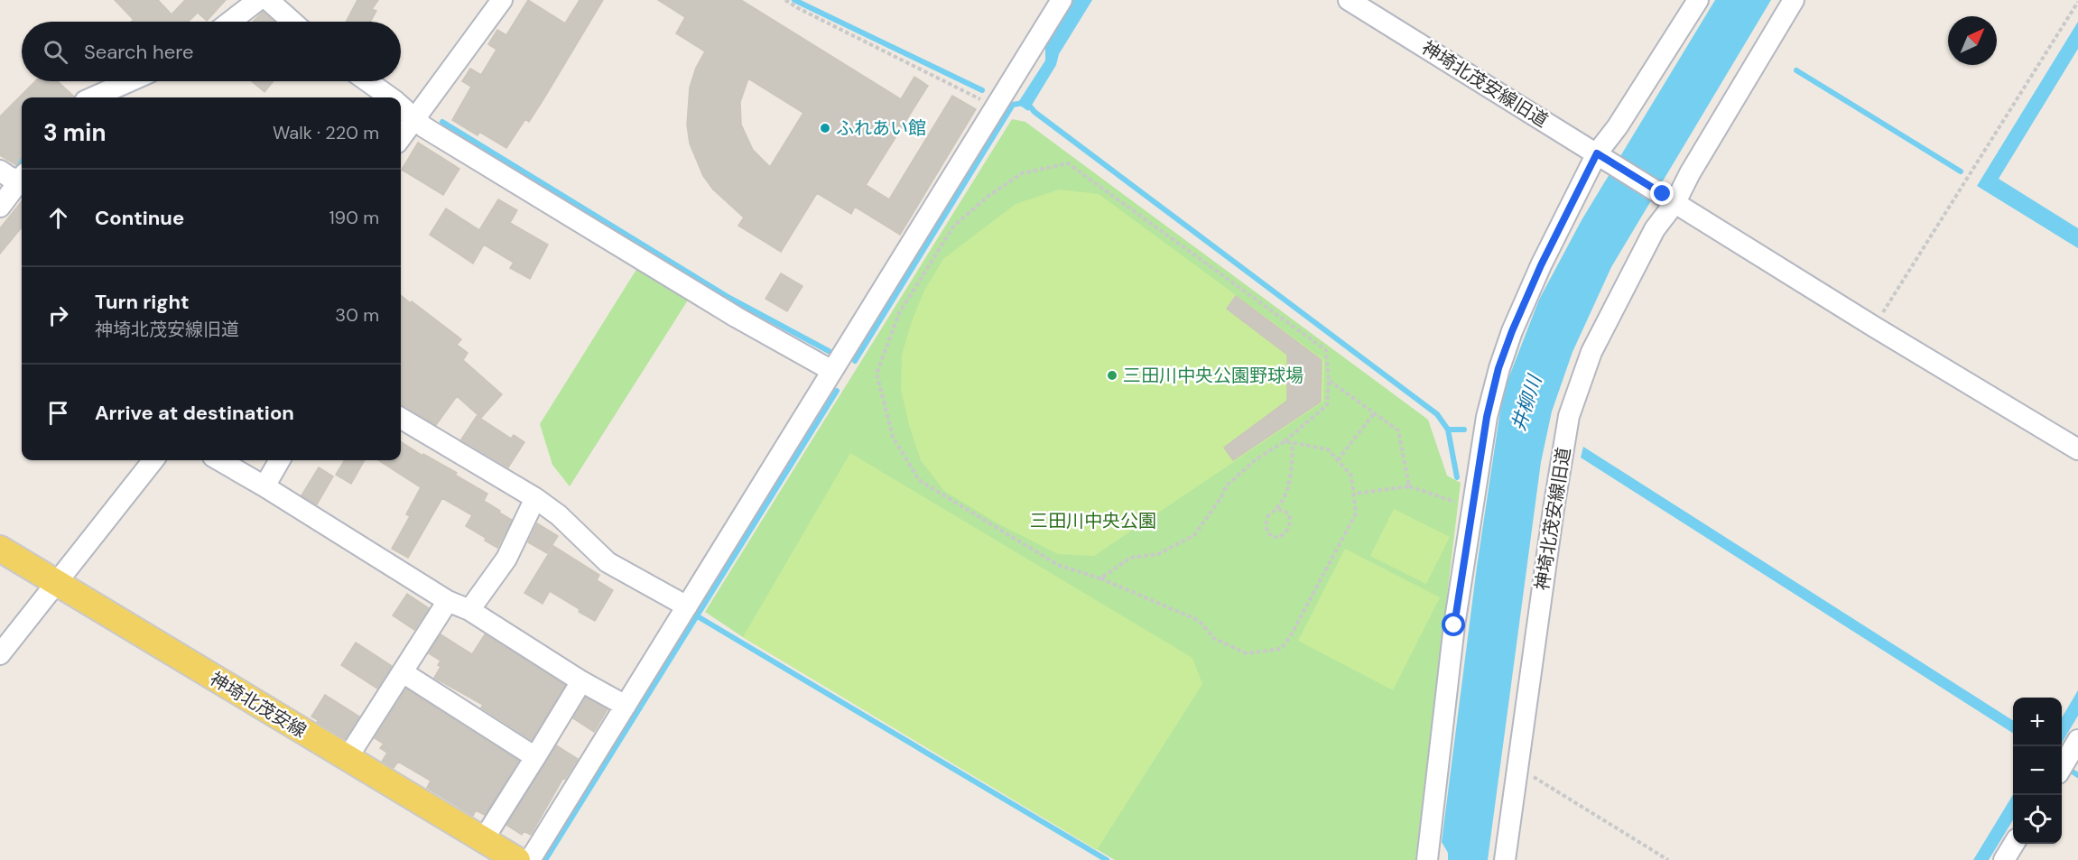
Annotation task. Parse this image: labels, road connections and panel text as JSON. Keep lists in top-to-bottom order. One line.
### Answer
{"streets":{"main road":["神埼北茂安線"],"street":["神埼北茂安線旧道"]},"water":["井柳川"],"parks":["三田川中央公園"],"places":["ふれあい館","三田川中央公園野球場"],"north":"top right","page":{"search":"Search here","heading":["3 min","Walk · 220 m"],"list":[["Continue","190 m"],["Turn right","神埼北茂安線旧道","30 m"],"Arrive at destination"],"map_buttons":["+","−"]}}
